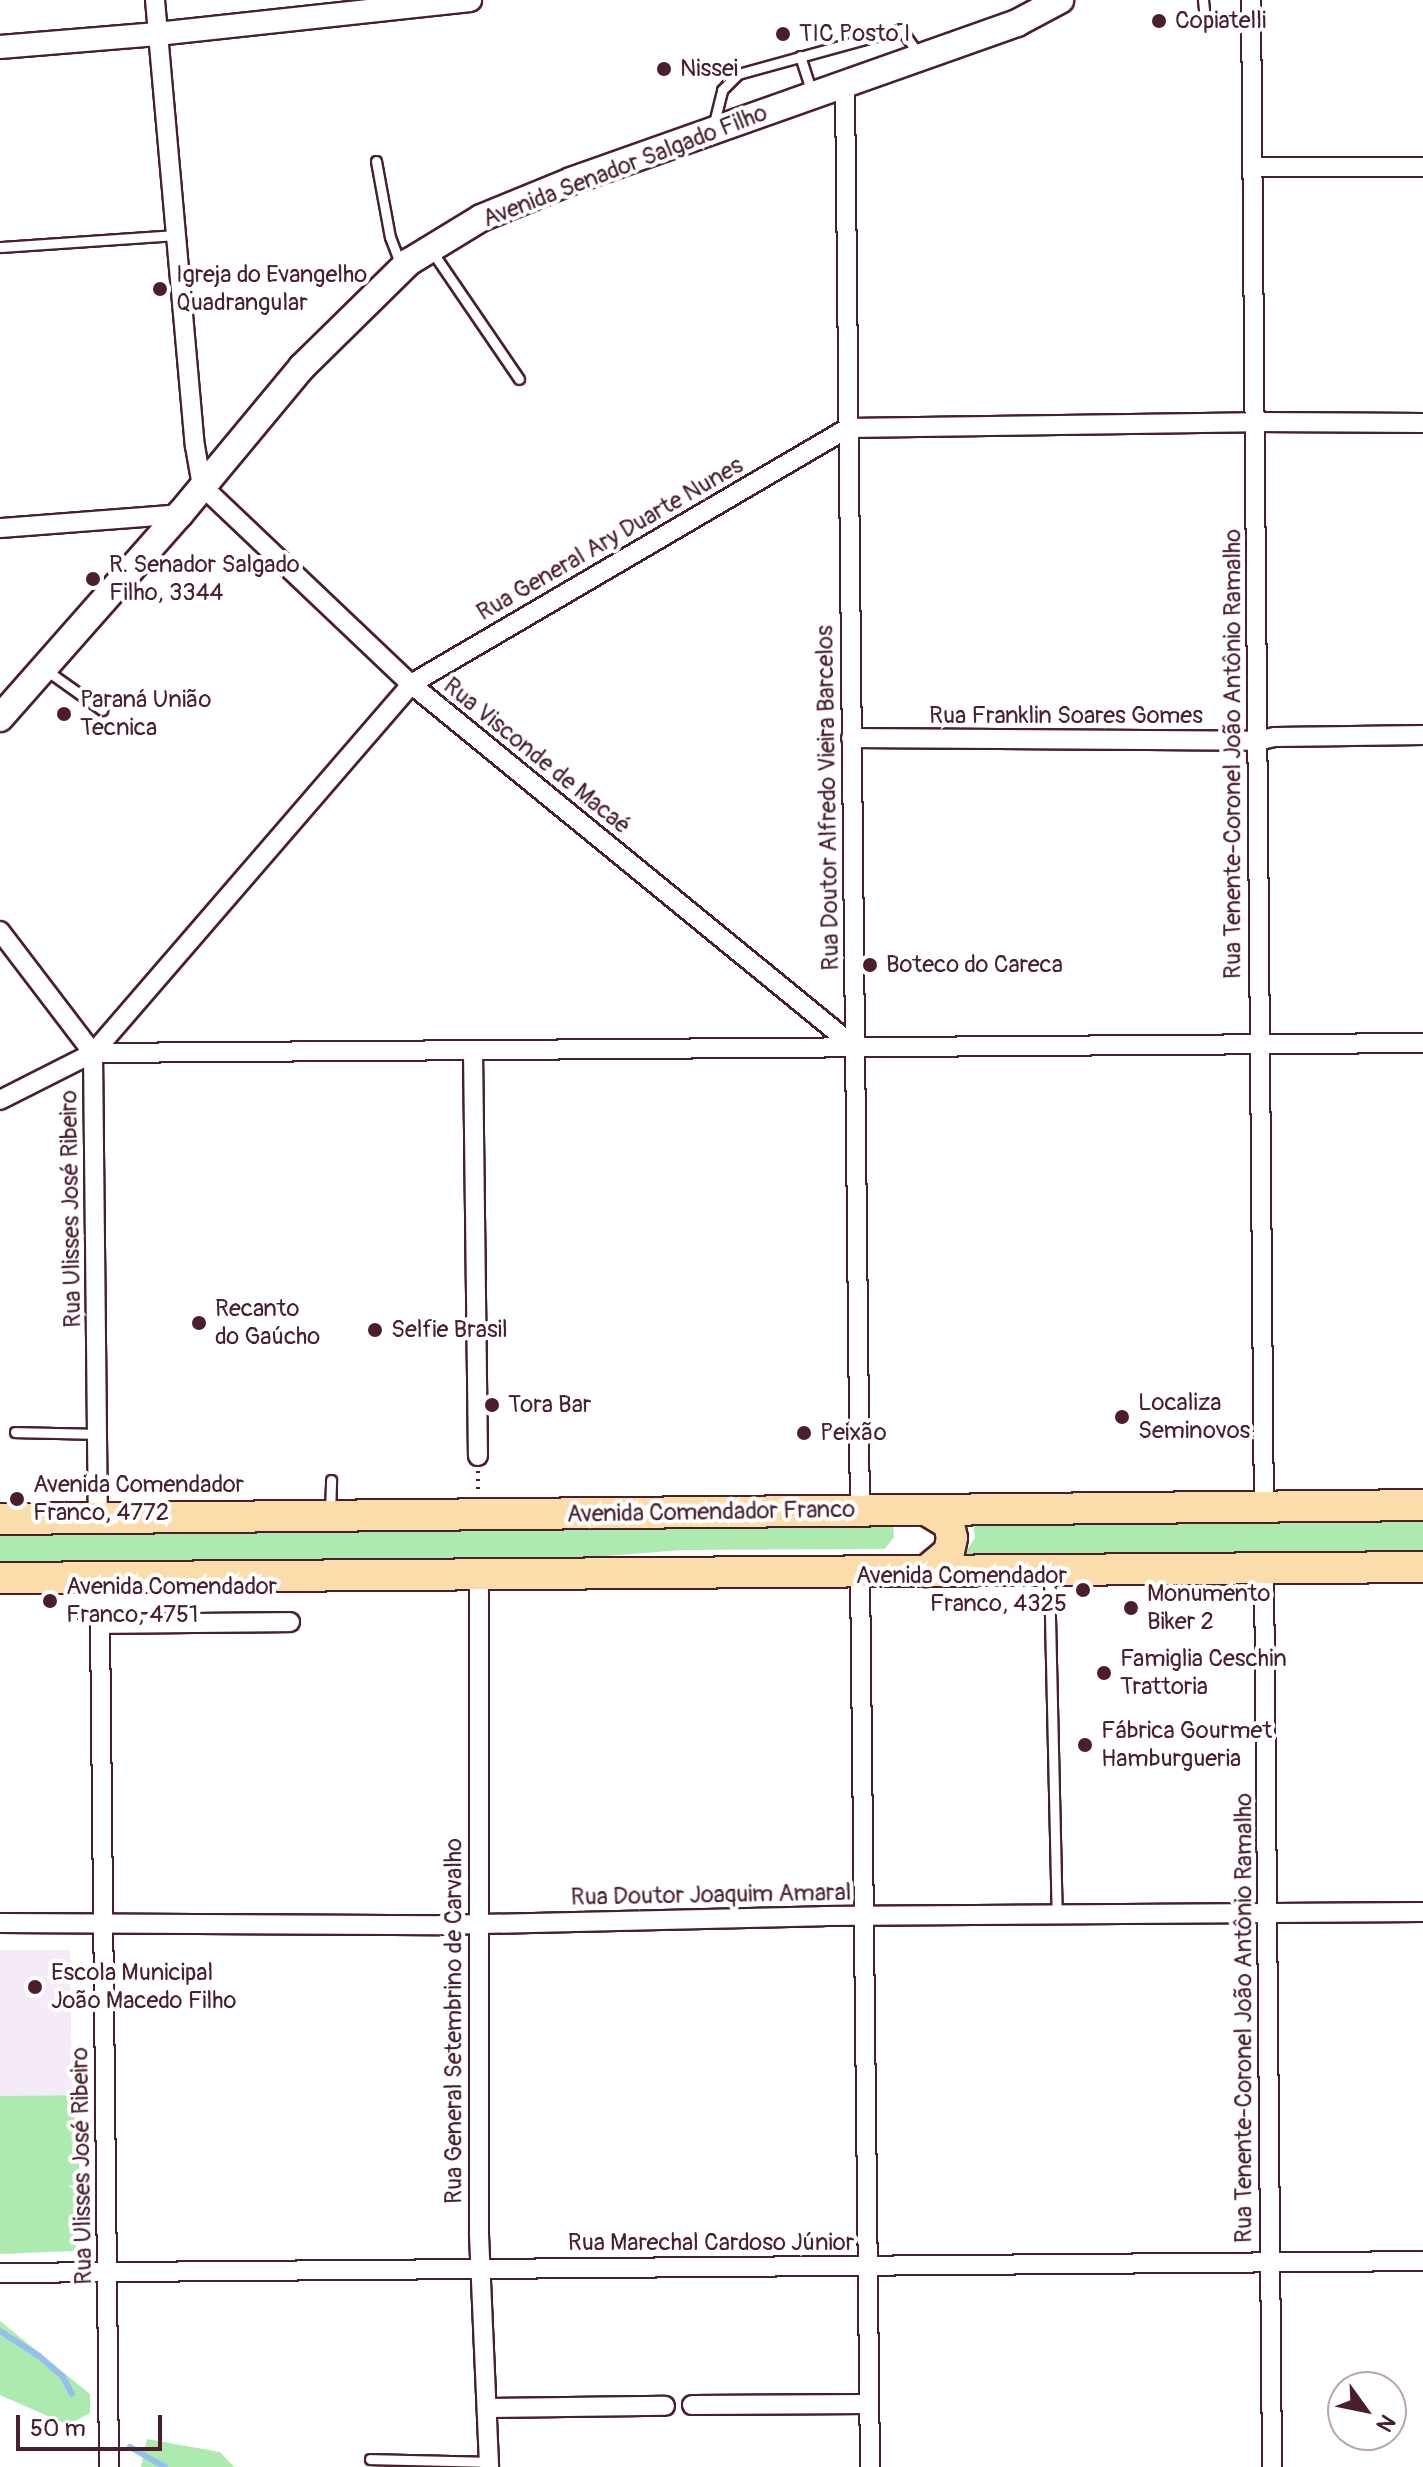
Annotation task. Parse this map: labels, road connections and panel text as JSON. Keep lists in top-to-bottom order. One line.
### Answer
{"streets":{"highway":["Avenida Comendador Franco"],"main road":["Avenida Senador Salgado Filho"],"street":["Rua General Ary Duarte Nunes","Rua Franklin Soares Gomes","Rua Tenente-Coronel João Antônio Ramalho","Rua Visconde de Macaé","Rua Doutor Alfredo Vieira Barcelos","Rua Ulisses José Ribeiro","Rua Doutor Joaquim Amaral","Rua General Setembrino de Carvalho","Rua Marechal Cardoso Júnior"]},"crossings":[["Avenida Senador Salgado Filho","Rua Visconde de Macaé"],["Avenida Senador Salgado Filho","Rua Doutor Alfredo Vieira Barcelos"],["Rua General Ary Duarte Nunes","Rua Tenente-Coronel João Antônio Ramalho"],["Rua General Ary Duarte Nunes","Rua Visconde de Macaé"],["Rua General Ary Duarte Nunes","Rua Doutor Alfredo Vieira Barcelos"],["Rua General Ary Duarte Nunes","Rua Ulisses José Ribeiro"],["Rua Franklin Soares Gomes","Rua Tenente-Coronel João Antônio Ramalho"],["Rua Franklin Soares Gomes","Rua Doutor Alfredo Vieira Barcelos"],["Rua Tenente-Coronel João Antônio Ramalho","Avenida Comendador Franco"],["Rua Tenente-Coronel João Antônio Ramalho","Rua Doutor Joaquim Amaral"],["Rua Tenente-Coronel João Antônio Ramalho","Rua Marechal Cardoso Júnior"],["Rua Visconde de Macaé","Rua Doutor Alfredo Vieira Barcelos"],["Rua Doutor Alfredo Vieira Barcelos","Avenida Comendador Franco"],["Rua Ulisses José Ribeiro","Avenida Comendador Franco"],["Rua Ulisses José Ribeiro","Rua Doutor Joaquim Amaral"],["Rua Ulisses José Ribeiro","Rua Marechal Cardoso Júnior"],["Rua Doutor Joaquim Amaral","Rua General Setembrino de Carvalho"],["Rua General Setembrino de Carvalho","Rua Marechal Cardoso Júnior"]],"places":["Copiatelli","TIC Posto I","Nissei","Igreja do Evangelho Quadrangular","R. Senador Salgado Filho, 3344","Paraná União Tecnica","Boteco do Careca","Recanto do Gaúcho","Selfie Brasil","Tora Bar","Localiza Seminovos","Peixão","Avenida Comendador Franco, 4772","Avenida Comendador Franco, 4325","Avenida Comendador Franco, 4751","Monumento Biker 2","Famiglia Ceschin Trattoria","Fábrica Gourmet Hamburgueria","Escola Municipal João Macedo Filho"],"scale_bar":"50 m","north":"bottom right"}
